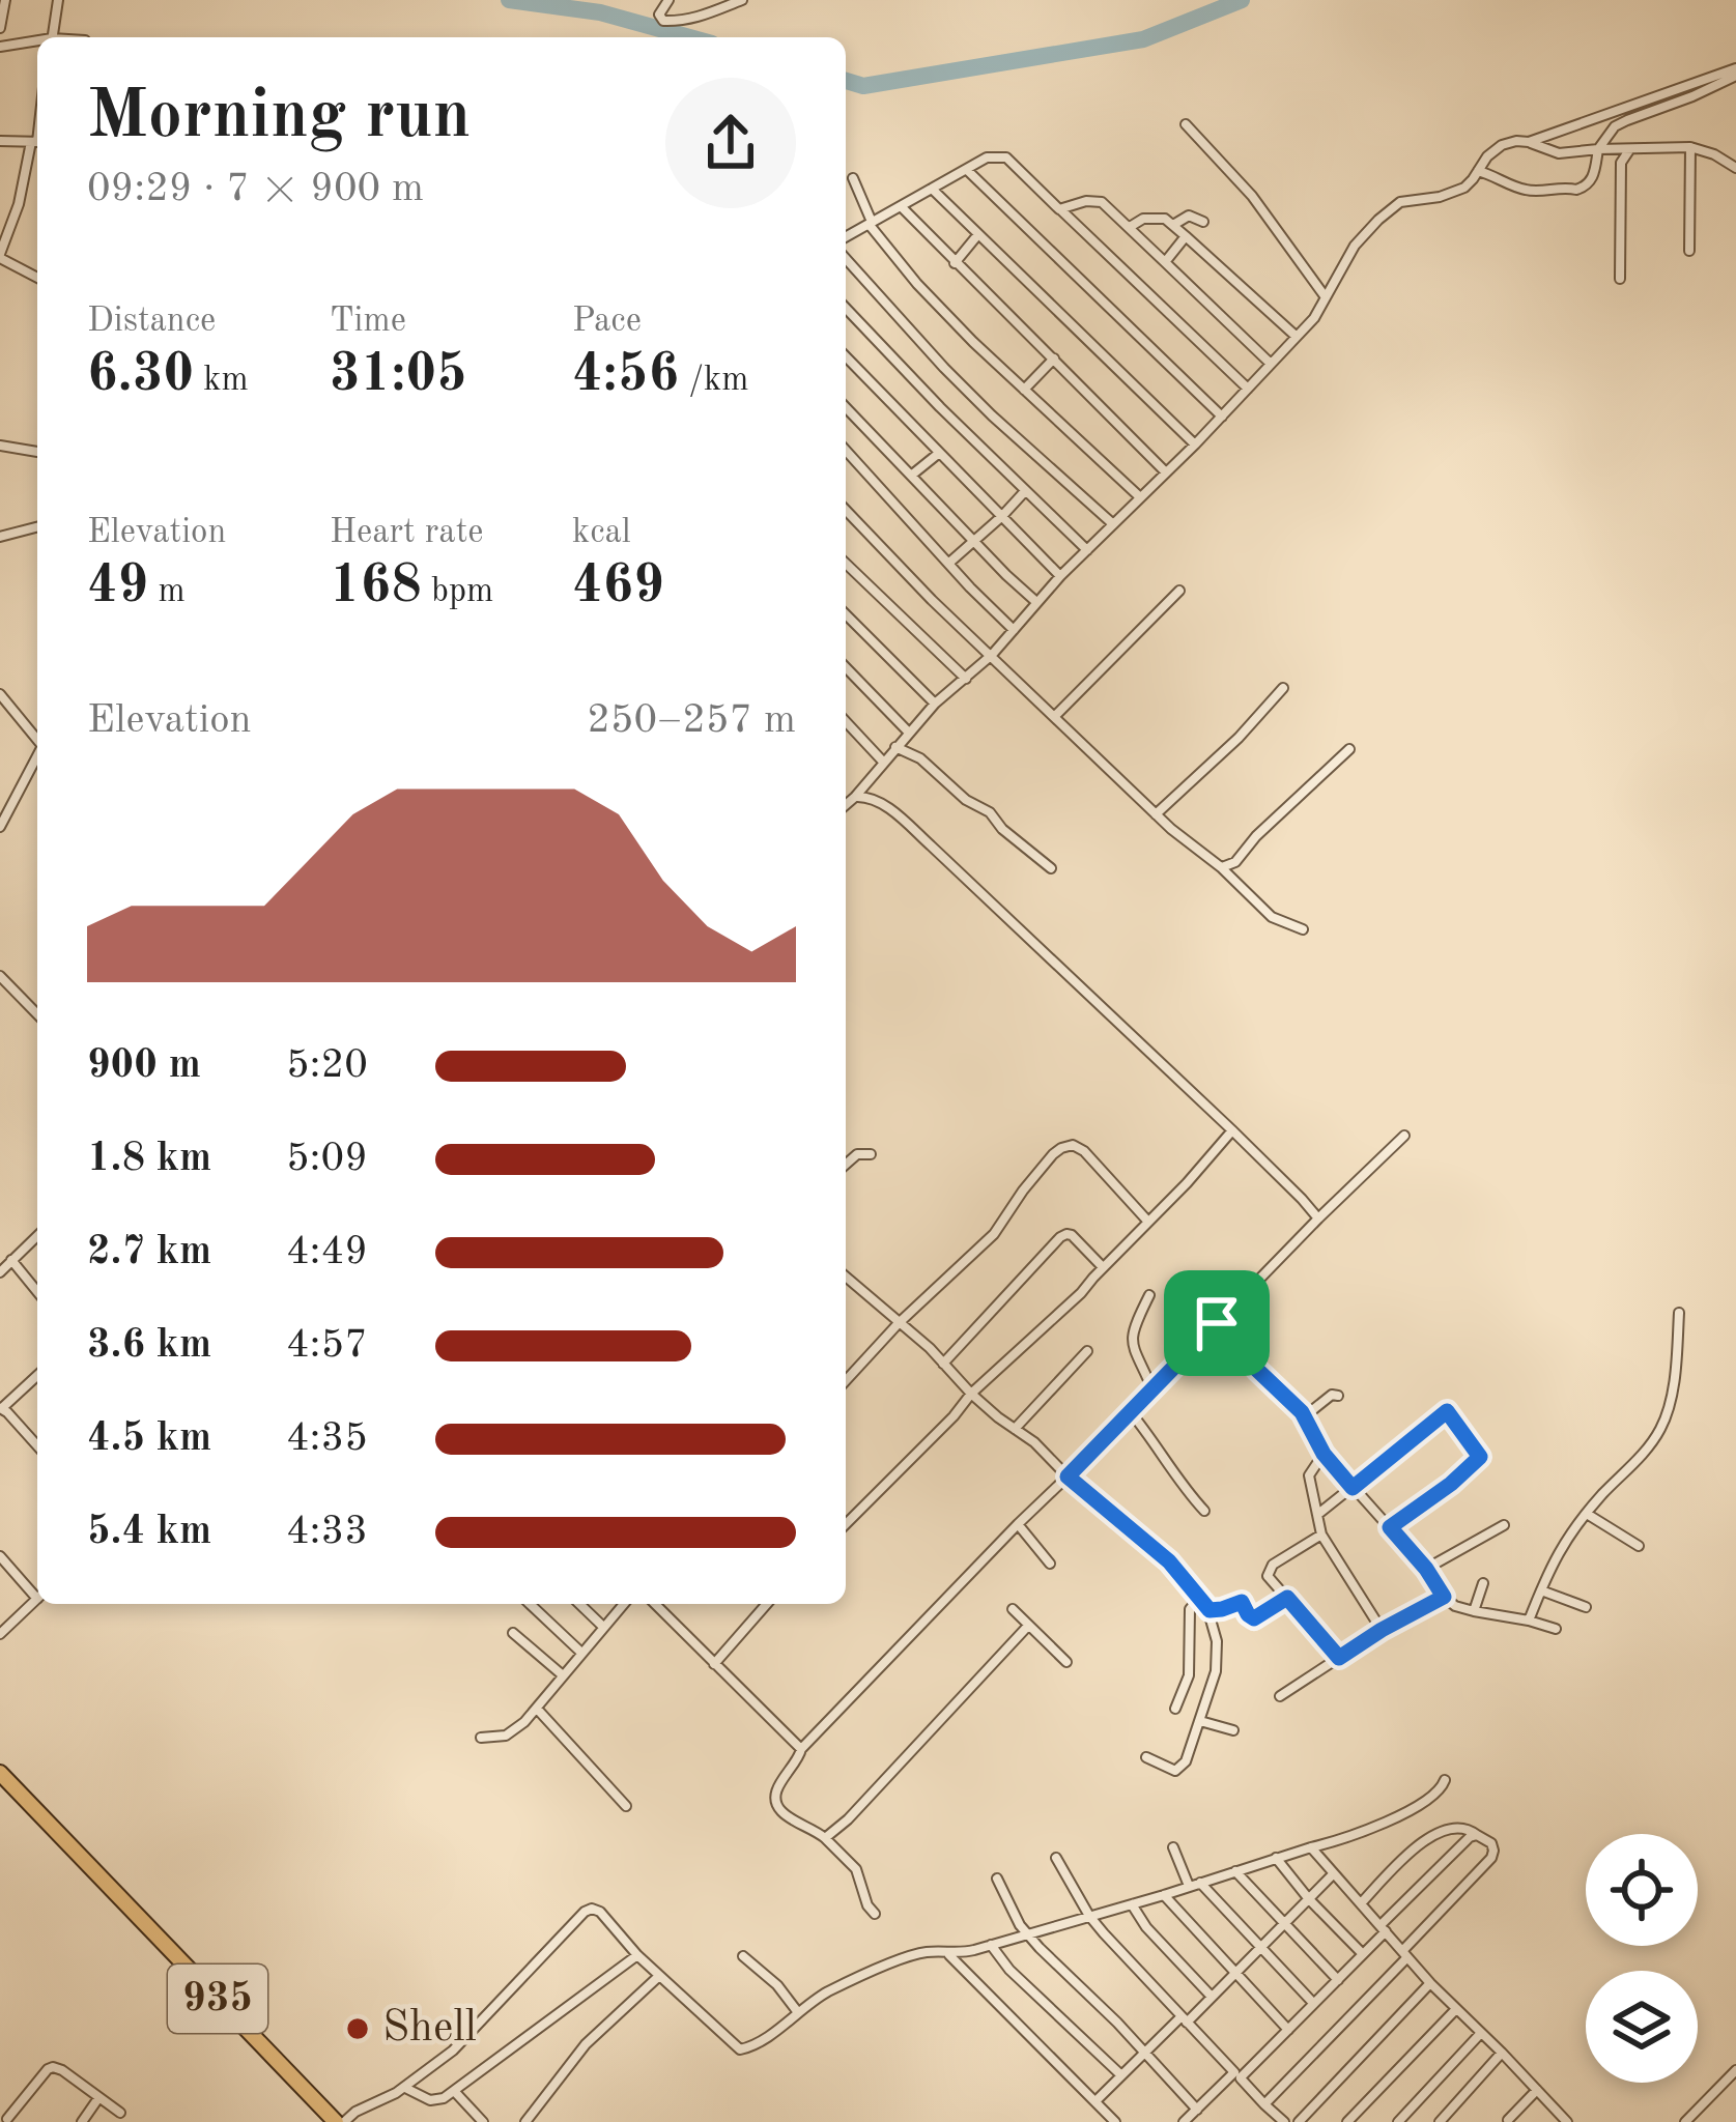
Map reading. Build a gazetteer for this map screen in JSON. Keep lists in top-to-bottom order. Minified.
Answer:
{"streets":{"main road":["935"]},"places":["Shell"],"page":{"heading":["Morning run","09:29 · 7 × 900 m"],"stats":[["Distance","6.30 km"],["Time","31:05"],["Pace","4:56 /km"],["Elevation","49 m"],["Heart rate","168 bpm"],["kcal","469"]],"chart":["Elevation","250–257 m"],"list":[{"name":"900 m","note":"5:20"},{"name":"1.8 km","note":"5:09"},{"name":"2.7 km","note":"4:49"},{"name":"3.6 km","note":"4:57"},{"name":"4.5 km","note":"4:35"},{"name":"5.4 km","note":"4:33"}]}}
